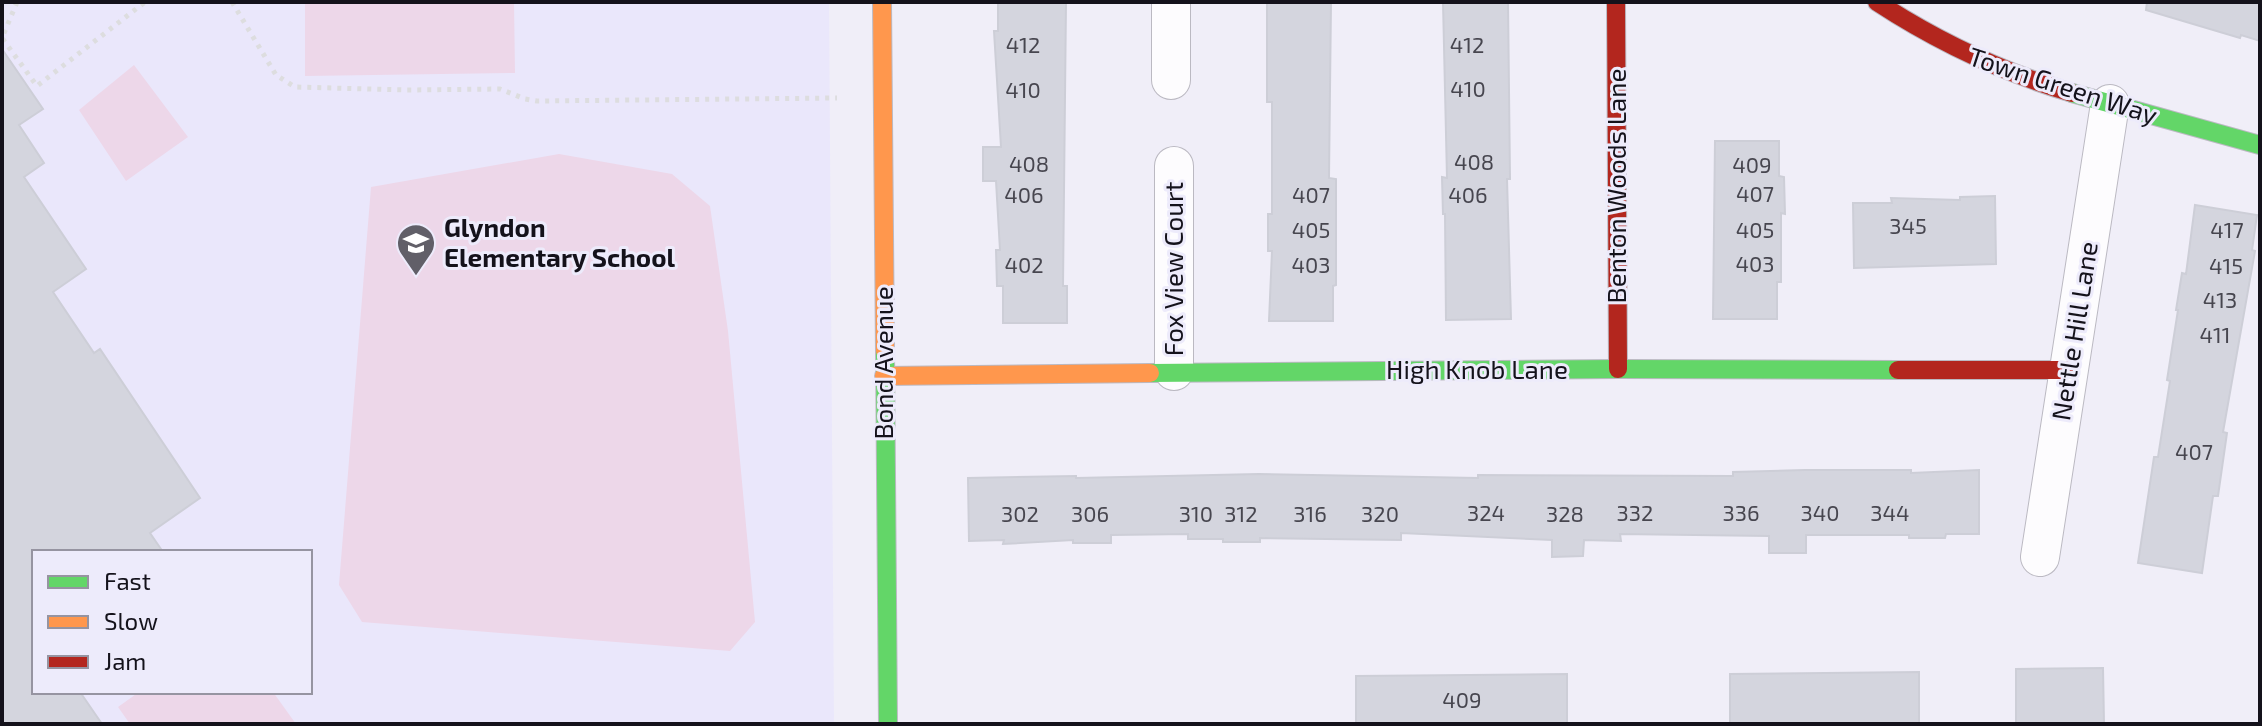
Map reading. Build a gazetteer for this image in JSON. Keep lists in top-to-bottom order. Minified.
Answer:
{"streets":{"street":["Town Green Way","Benton Woods Lane","Fox View Court","Nettle Hill Lane","Bond Avenue","High Knob Lane"]},"crossings":[["Town Green Way","Nettle Hill Lane"],["Benton Woods Lane","High Knob Lane"],["Fox View Court","High Knob Lane"],["Nettle Hill Lane","High Knob Lane"],["Bond Avenue","High Knob Lane"]],"places":{"school or university":["Glyndon Elementary School"]},"house_numbers":["412","412","410","410","408","408","409","407","406","407","406","345","405","405","417","403","402","403","415","413","411","407","324","332","336","340","344","302","306","310","312","316","320","328","409"],"legend":["Fast","Slow","Jam"]}
